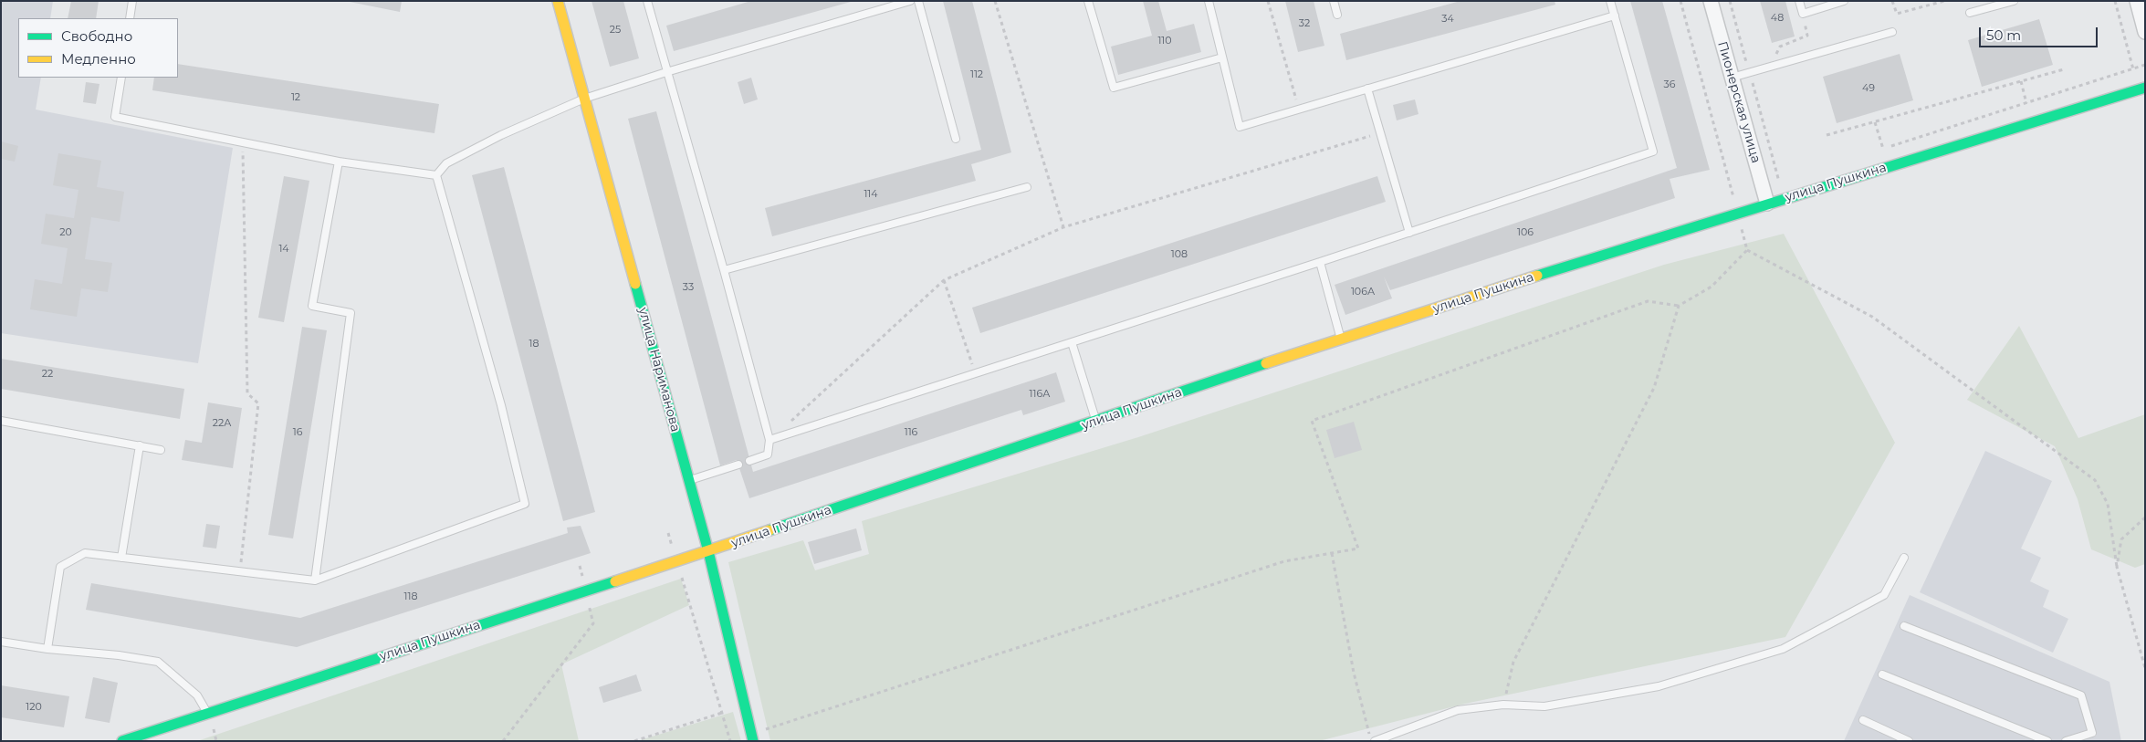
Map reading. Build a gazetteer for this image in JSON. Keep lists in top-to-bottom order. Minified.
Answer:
{"streets":{"street":["Пионерская улица","улица Пушкина","улица Нариманова"]},"crossings":[["Пионерская улица","улица Пушкина"],["улица Пушкина","улица Нариманова"]],"house_numbers":["48","34","32","25","110","112","36","49","12","114","20","106","14","108","33","106А","18","22","116А","22А","16","116","118","120"],"legend":["Свободно","Медленно"],"scale_bar":"50 m"}
